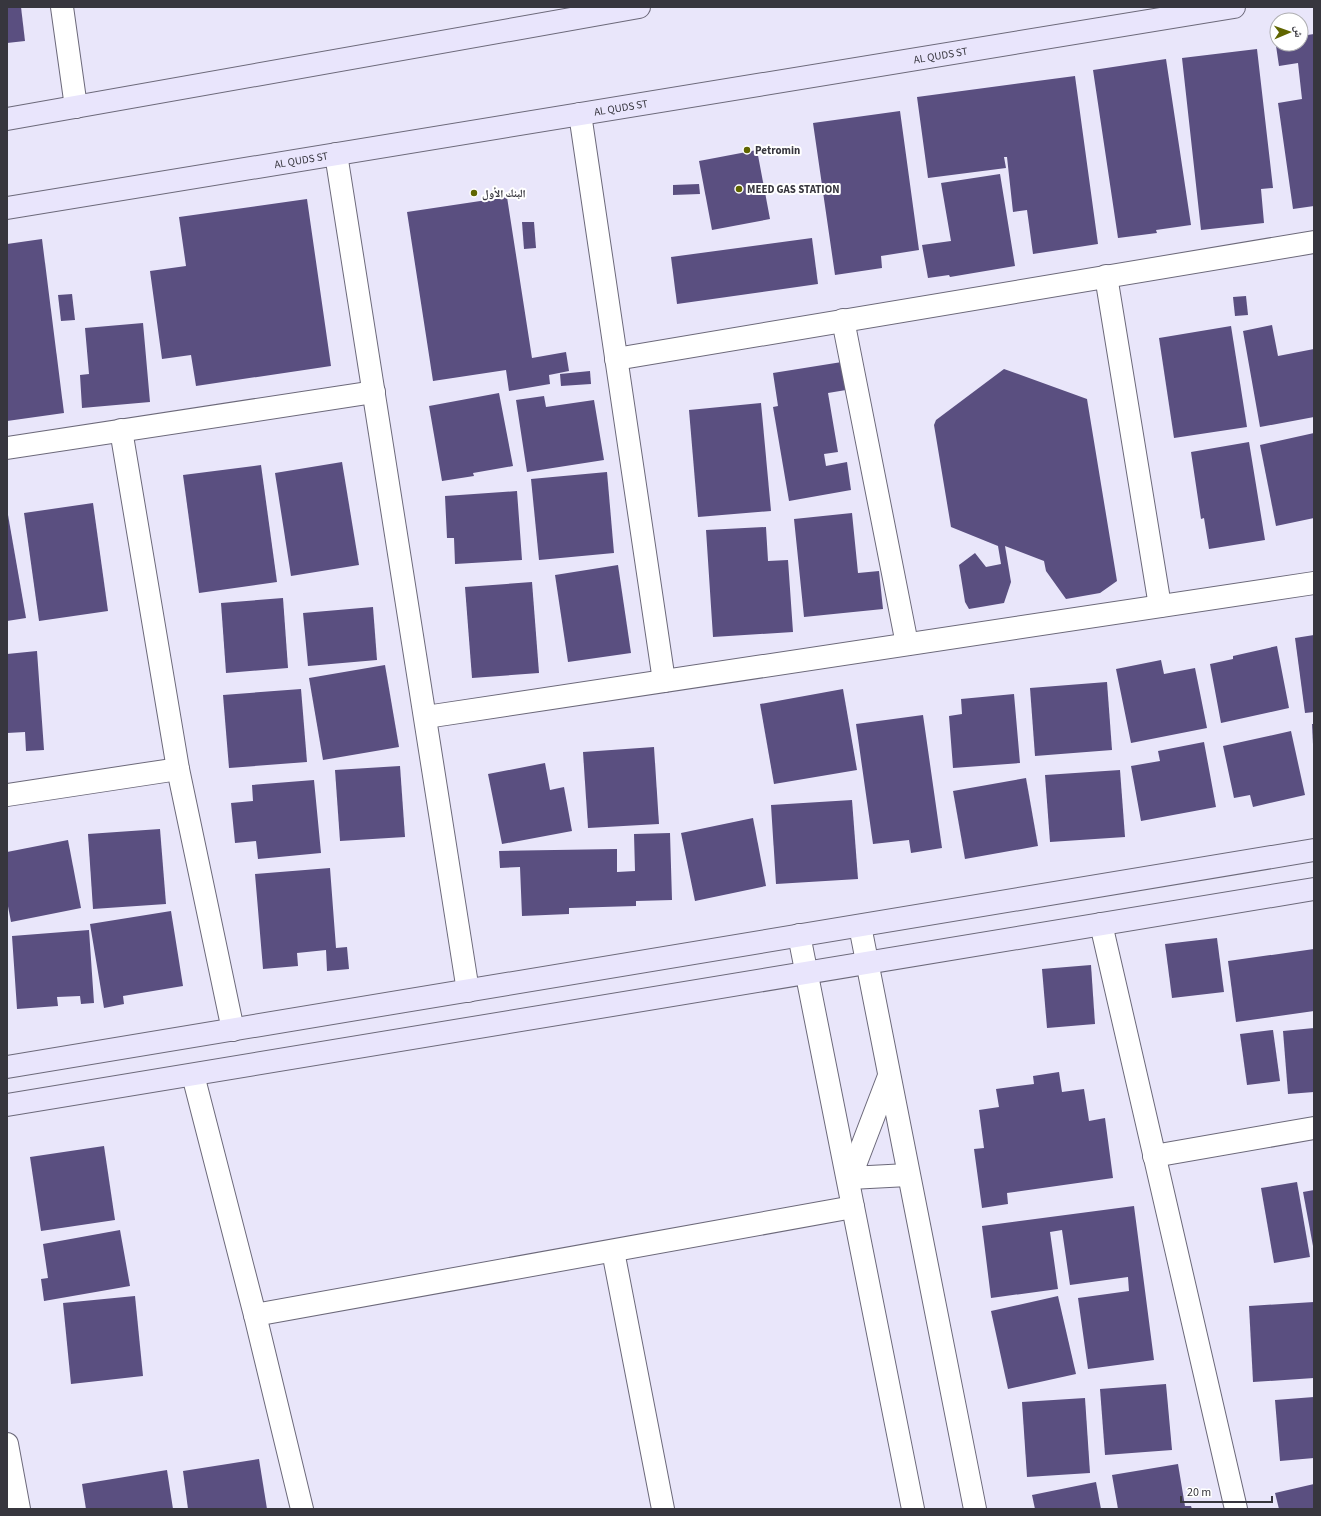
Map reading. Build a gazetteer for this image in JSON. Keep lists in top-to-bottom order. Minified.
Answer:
{"streets":{"street":["AL QUDS ST"]},"places":["Petromin","MEED GAS STATION","البنك الأول"],"scale_bar":"20 m","north":"right"}
